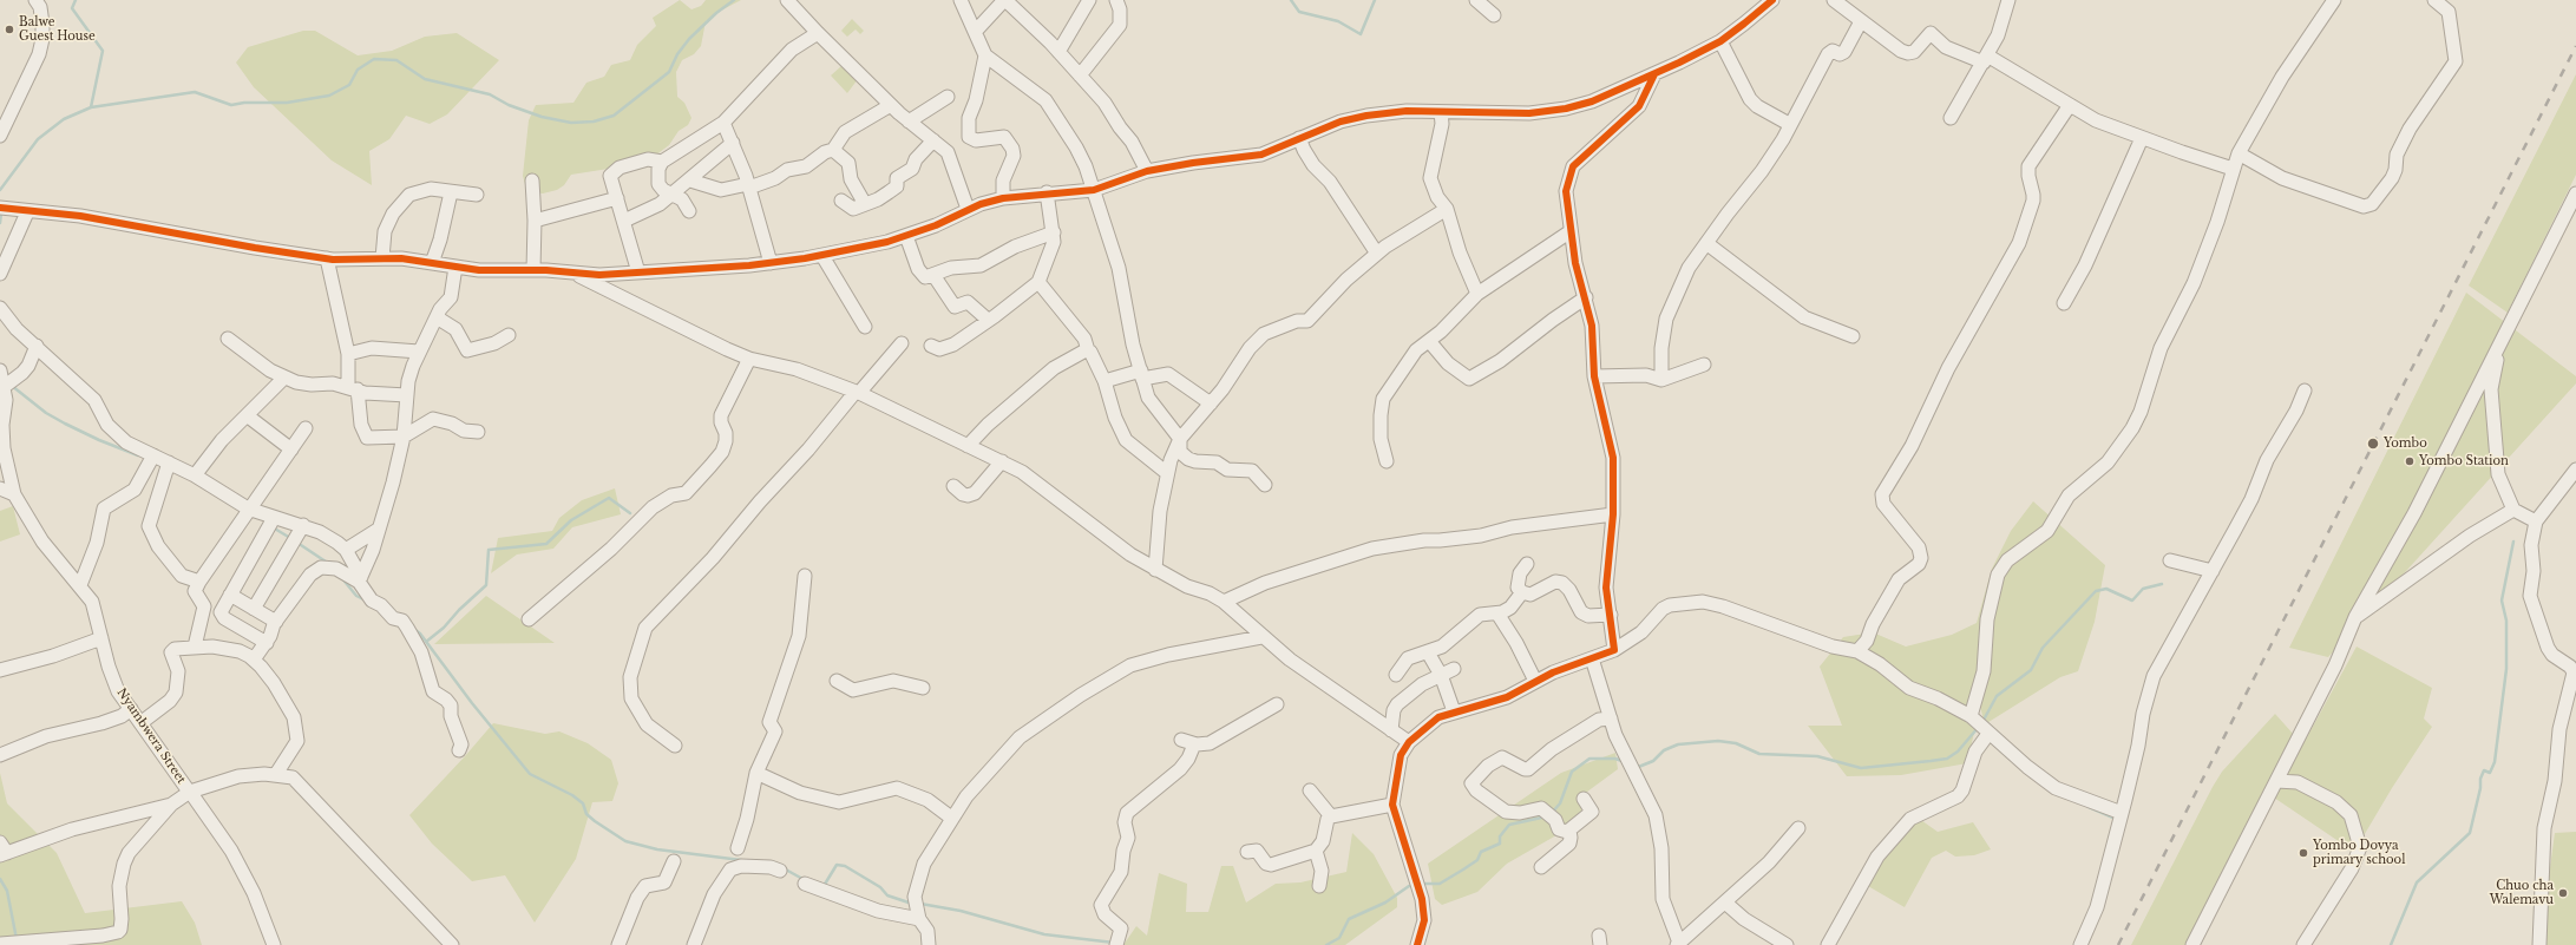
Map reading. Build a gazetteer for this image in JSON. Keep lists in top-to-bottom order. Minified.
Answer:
{"streets":{"street":["Nyambwera Street"]},"places":["Balwe Guest House","Yombo","Yombo Station","Yombo Dovya primary school","Chuo cha Walemavu"]}
